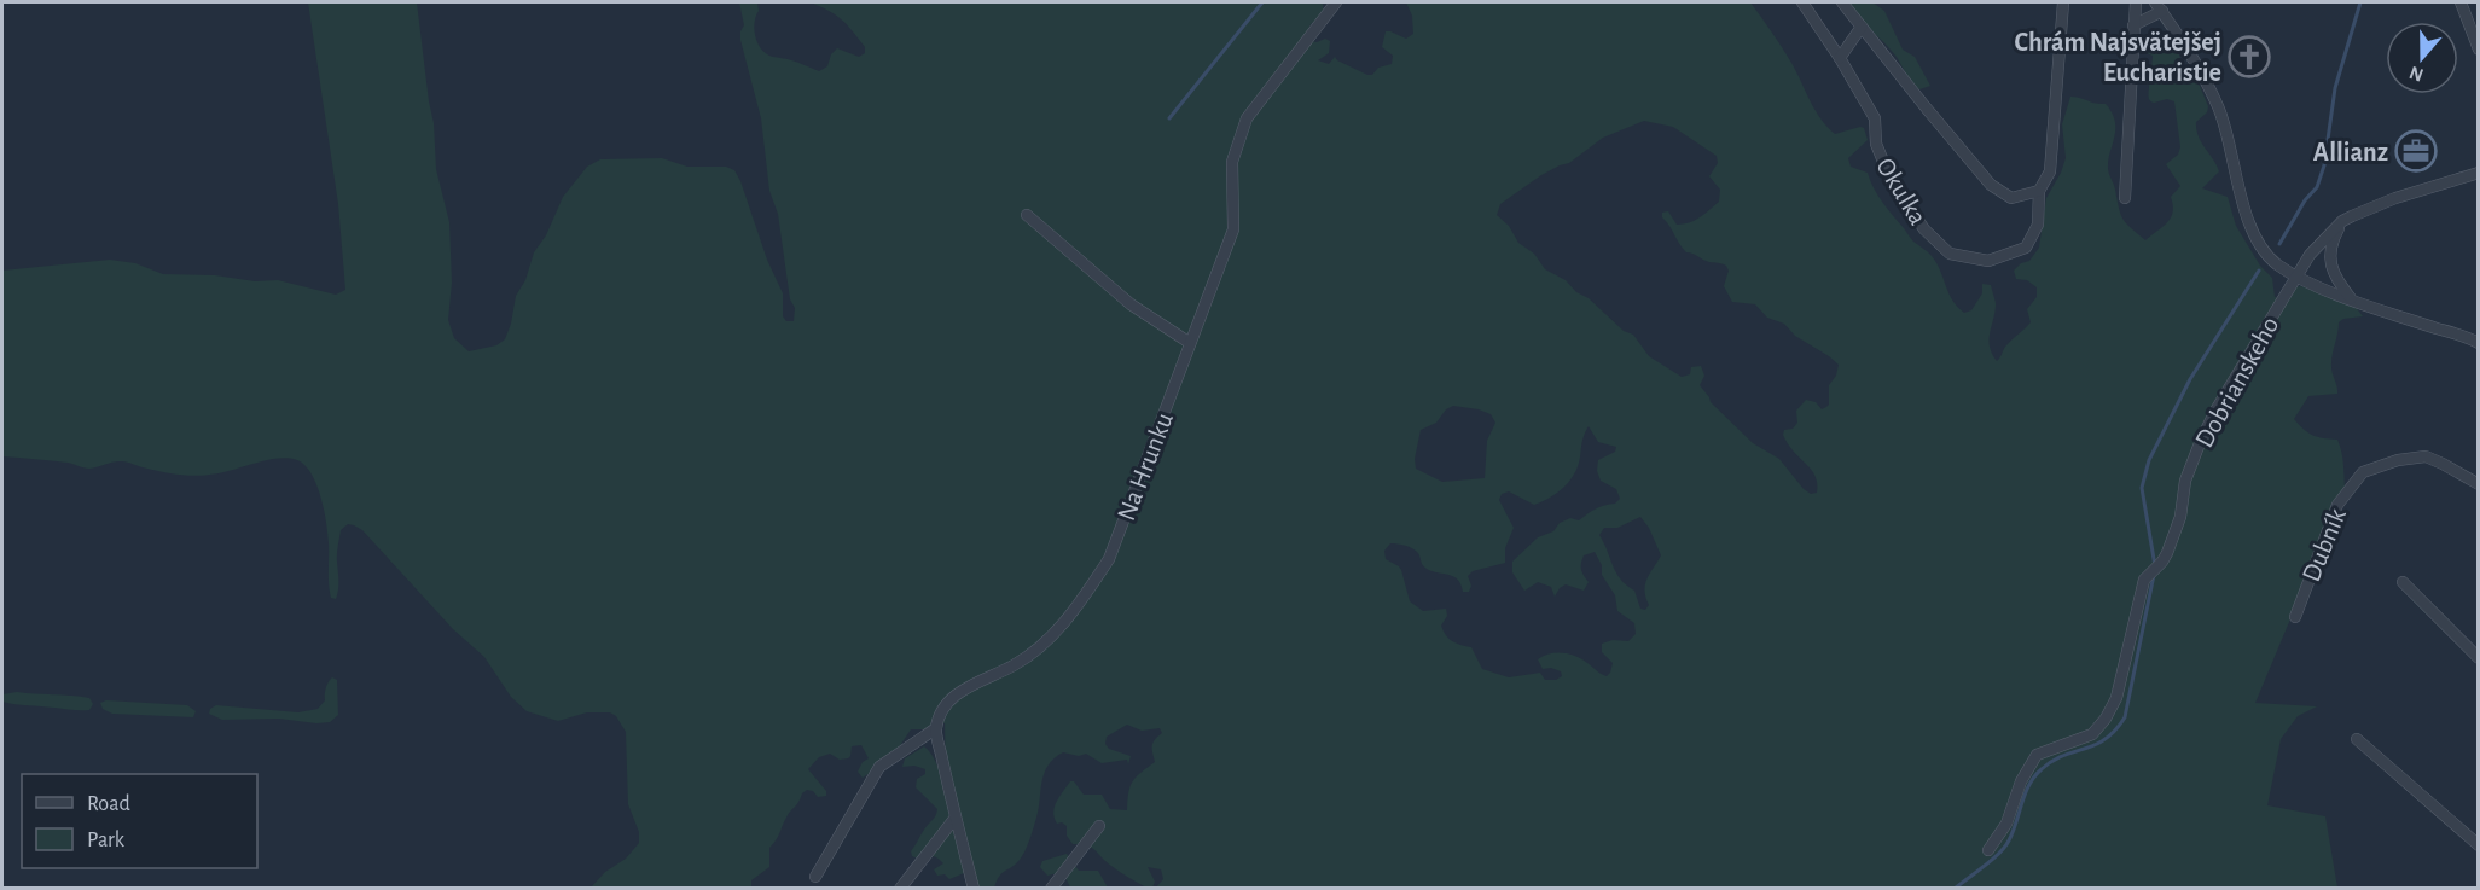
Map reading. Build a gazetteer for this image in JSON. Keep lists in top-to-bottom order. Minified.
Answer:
{"streets":{"street":["Okulka","Dobrianskeho","Na Hrunku","Dubník"]},"places":{"church":["Chrám Najsvätejšej Eucharistie"],"office":["Allianz"]},"legend":["Road","Park"],"north":"bottom"}
